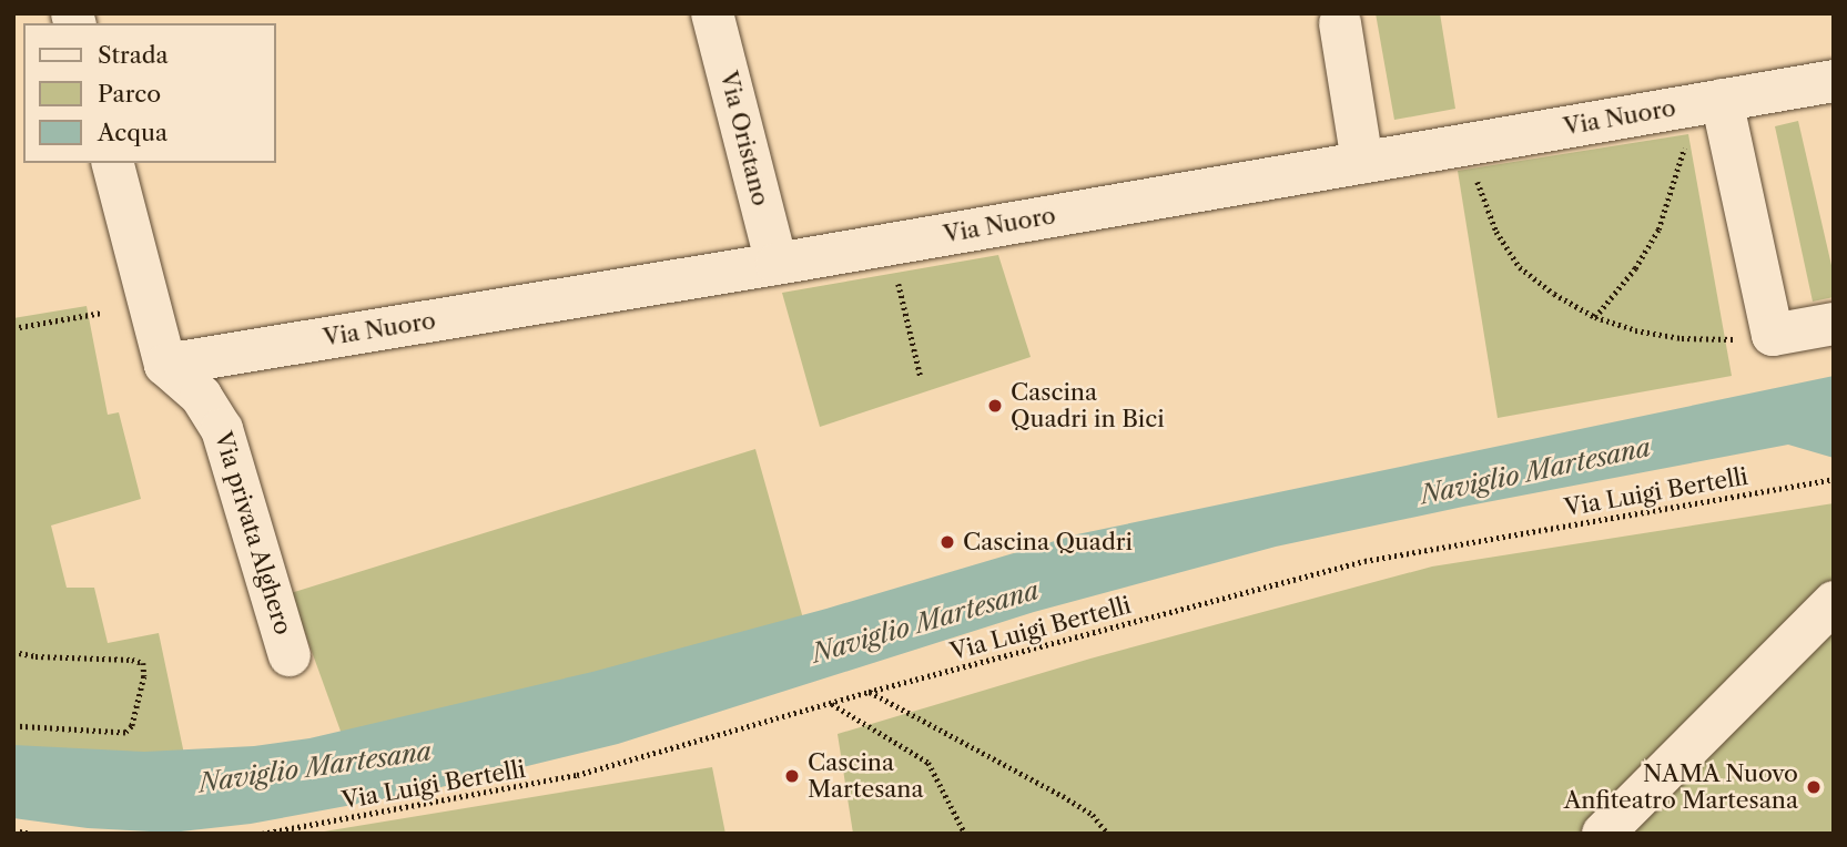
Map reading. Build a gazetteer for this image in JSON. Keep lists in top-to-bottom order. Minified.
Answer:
{"streets":{"street":["Via Nuoro","Via Oristano","Via privata Alghero"],"path":["Via Luigi Bertelli"]},"crossings":[["Via Nuoro","Via Oristano"],["Via Nuoro","Via privata Alghero"]],"water":["Naviglio Martesana"],"places":["Cascina Quadri in Bici","Cascina Quadri","Cascina Martesana","NAMA Nuovo Anfiteatro Martesana"],"legend":["Strada","Parco","Acqua"]}
